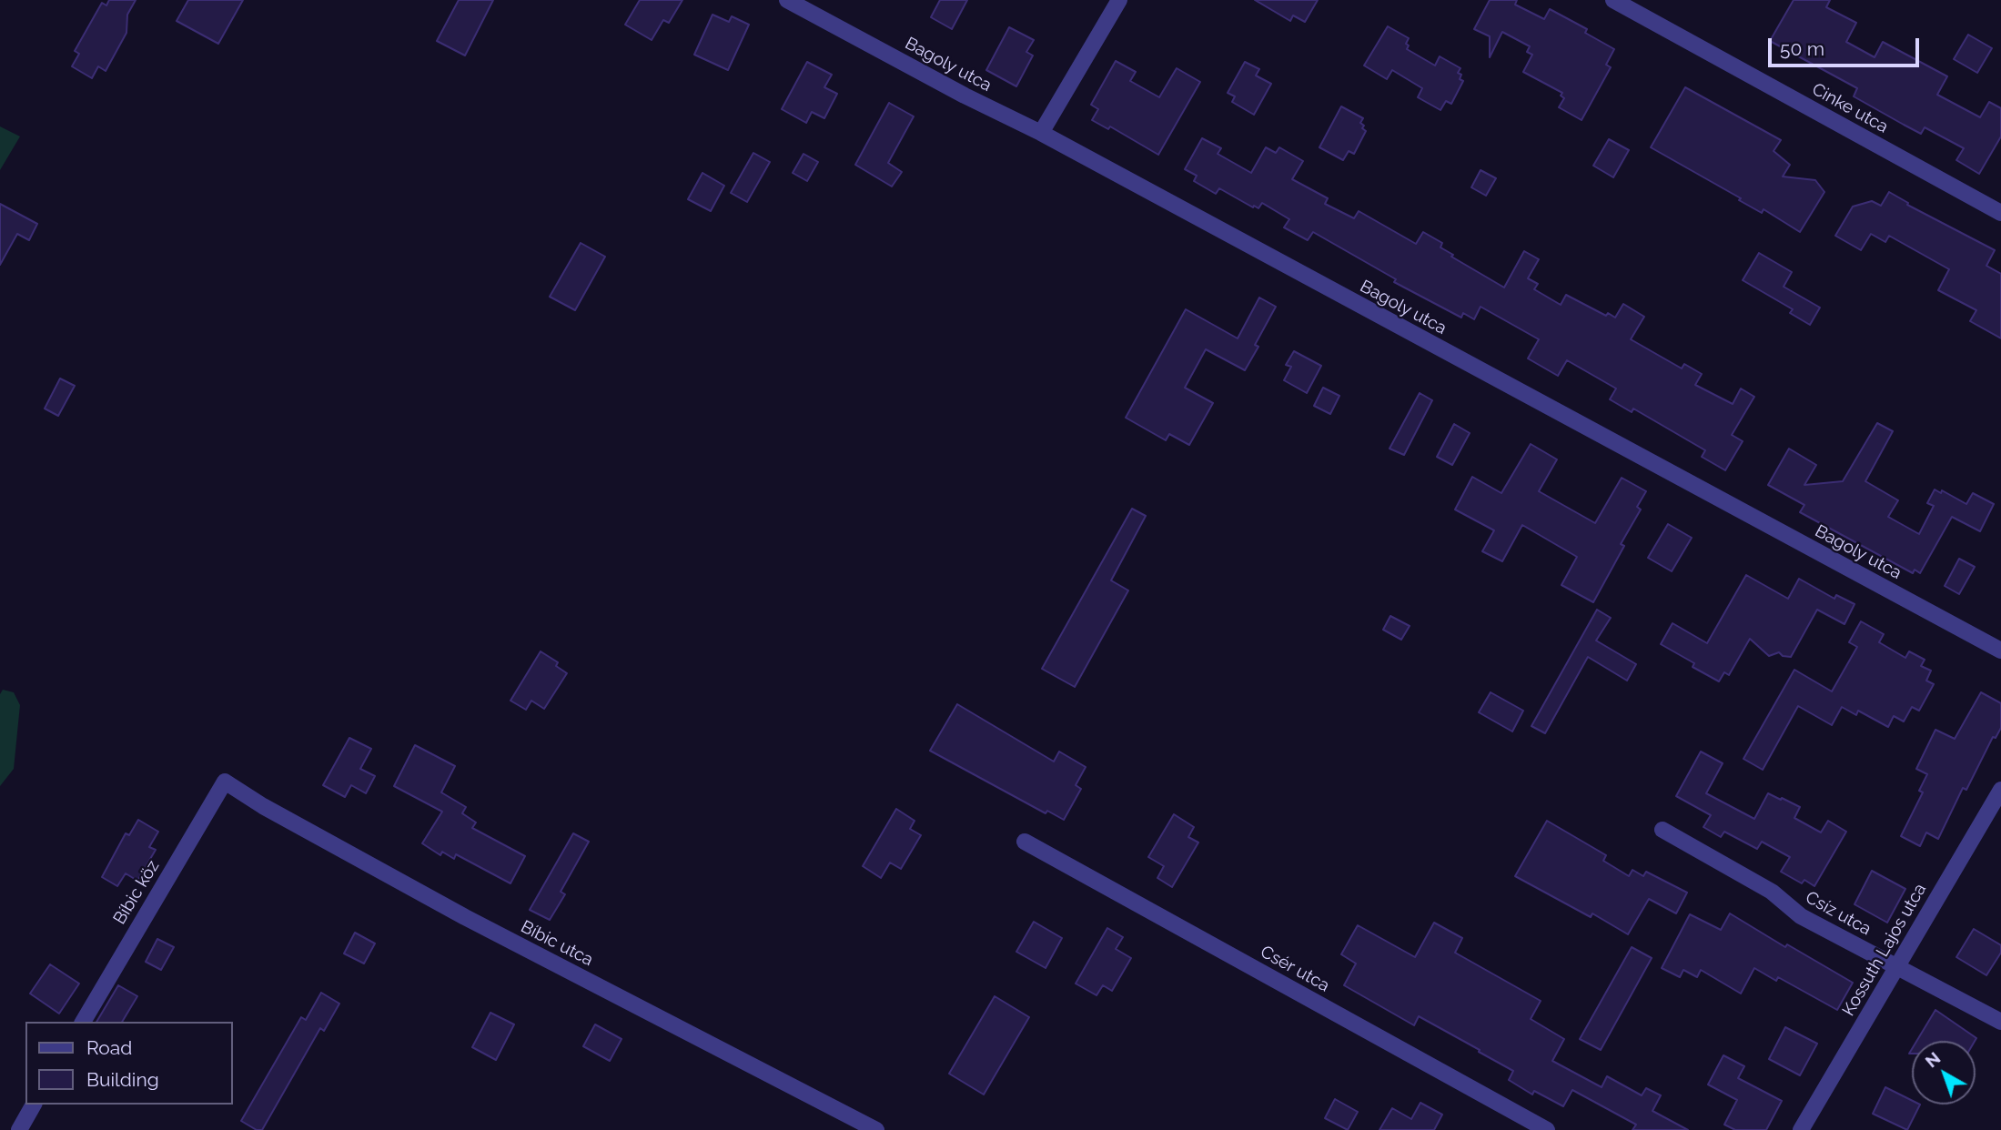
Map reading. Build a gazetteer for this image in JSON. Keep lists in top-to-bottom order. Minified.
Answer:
{"streets":{"street":["Bagoly utca","Cinke utca","Bíbic köz","Csíz utca","Bíbic utca","Kossuth Lajos utca","Csér utca"]},"crossings":[["Bíbic köz","Bíbic utca"],["Csíz utca","Kossuth Lajos utca"]],"legend":["Road","Building"],"scale_bar":"50 m","north":"top left"}
